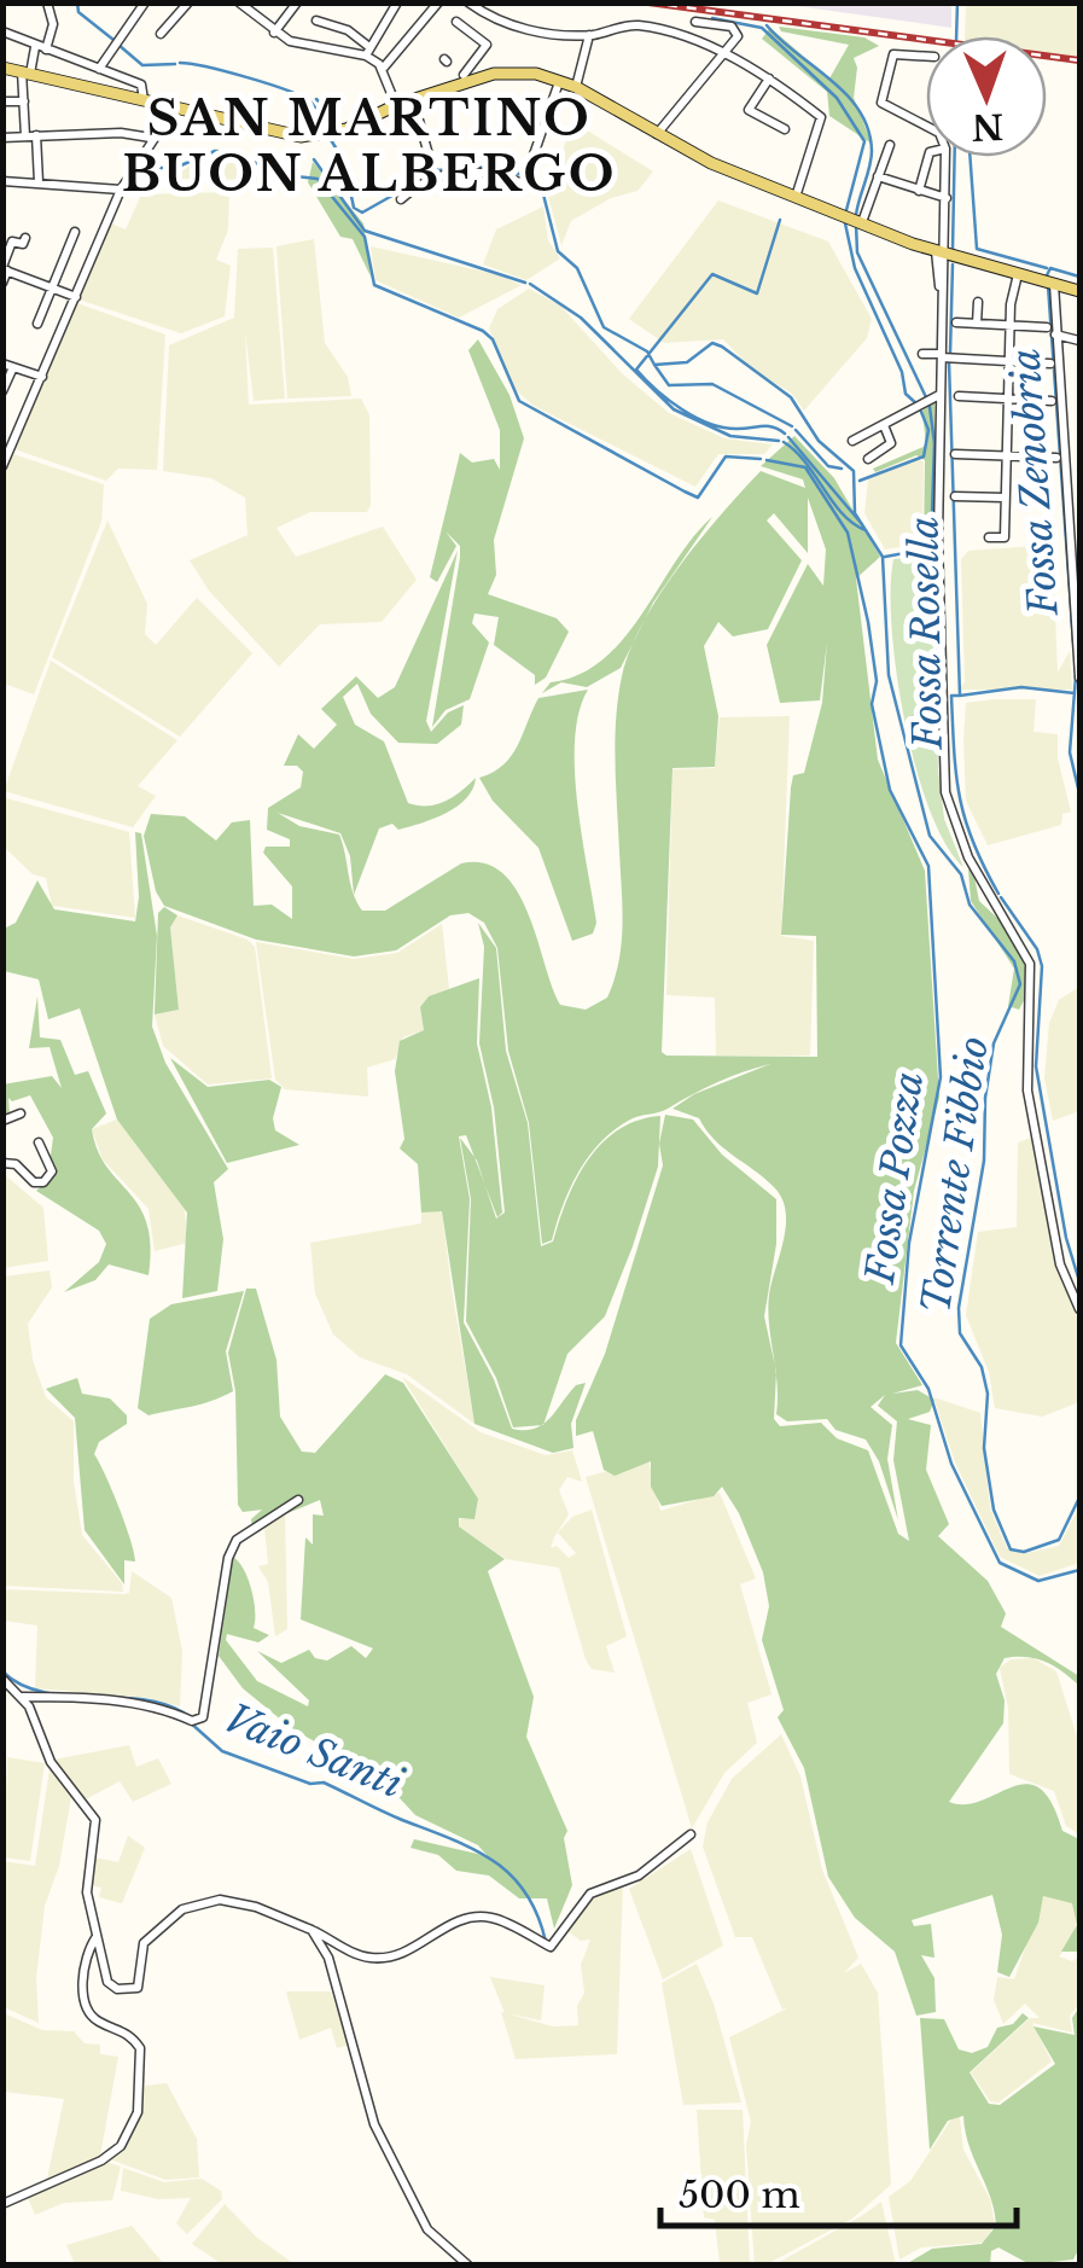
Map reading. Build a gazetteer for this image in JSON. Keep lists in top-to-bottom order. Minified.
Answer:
{"districts":["SAN MARTINO BUON ALBERGO"],"water":["Fossa Zenobria","Fossa Rosella","Torrente Fibbio","Fossa Pozza","Vaio Santi"],"scale_bar":"500 m","north":"bottom"}
